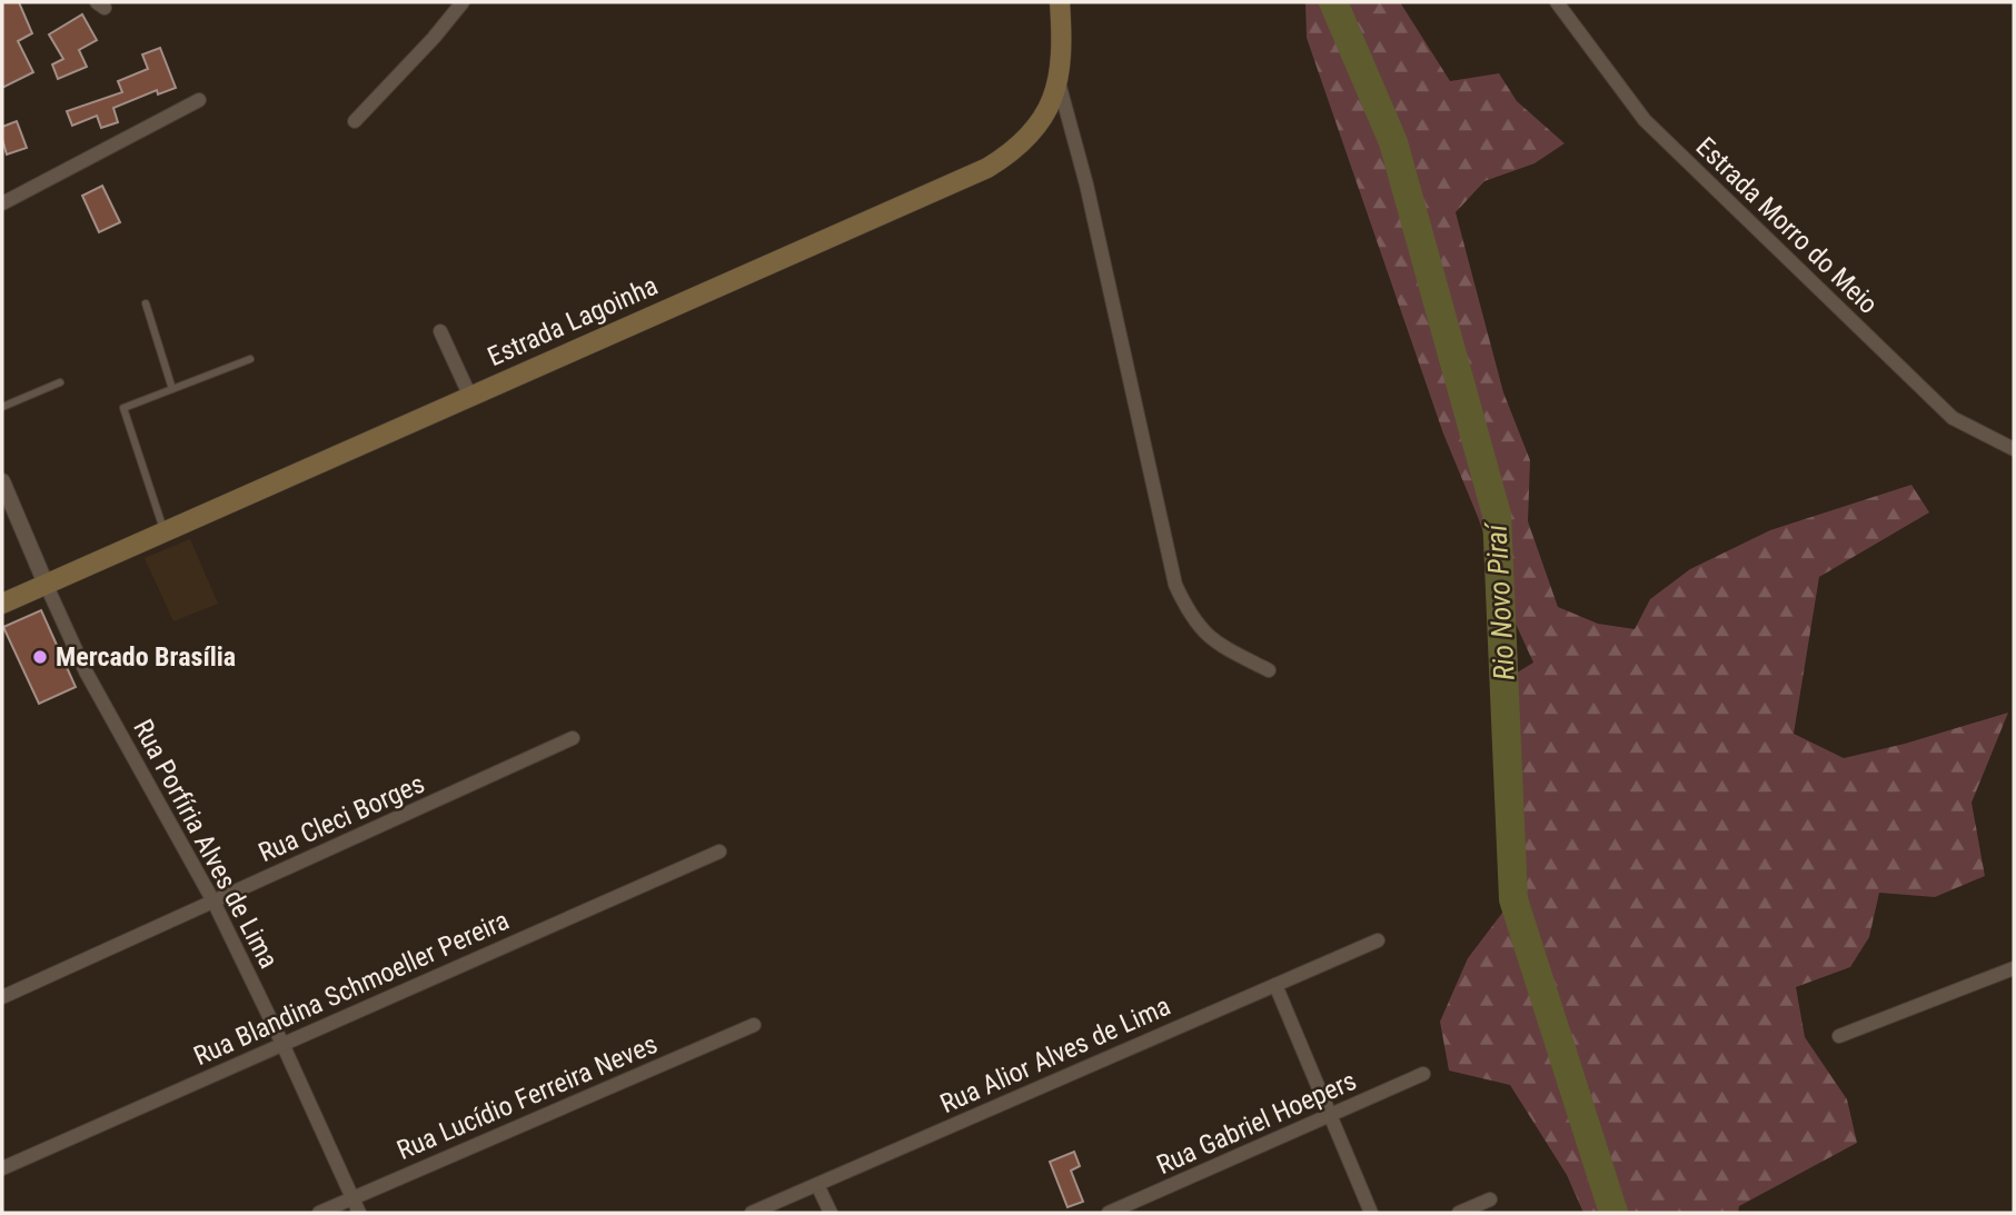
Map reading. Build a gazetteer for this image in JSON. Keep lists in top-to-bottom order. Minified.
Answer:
{"streets":{"main road":["Estrada Lagoinha"],"street":["Estrada Morro do Meio","Rua Cleci Borges","Rua Porfíria Alves de Lima","Rua Blandina Schmoeller Pereira","Rua Alior Alves de Lima","Rua Lucídio Ferreira Neves","Rua Gabriel Hoepers"]},"crossings":[["Estrada Lagoinha","Rua Porfíria Alves de Lima"],["Rua Cleci Borges","Rua Porfíria Alves de Lima"],["Rua Porfíria Alves de Lima","Rua Blandina Schmoeller Pereira"],["Rua Porfíria Alves de Lima","Rua Lucídio Ferreira Neves"]],"water":["Rio Novo Piraí"],"places":["Mercado Brasília"]}
